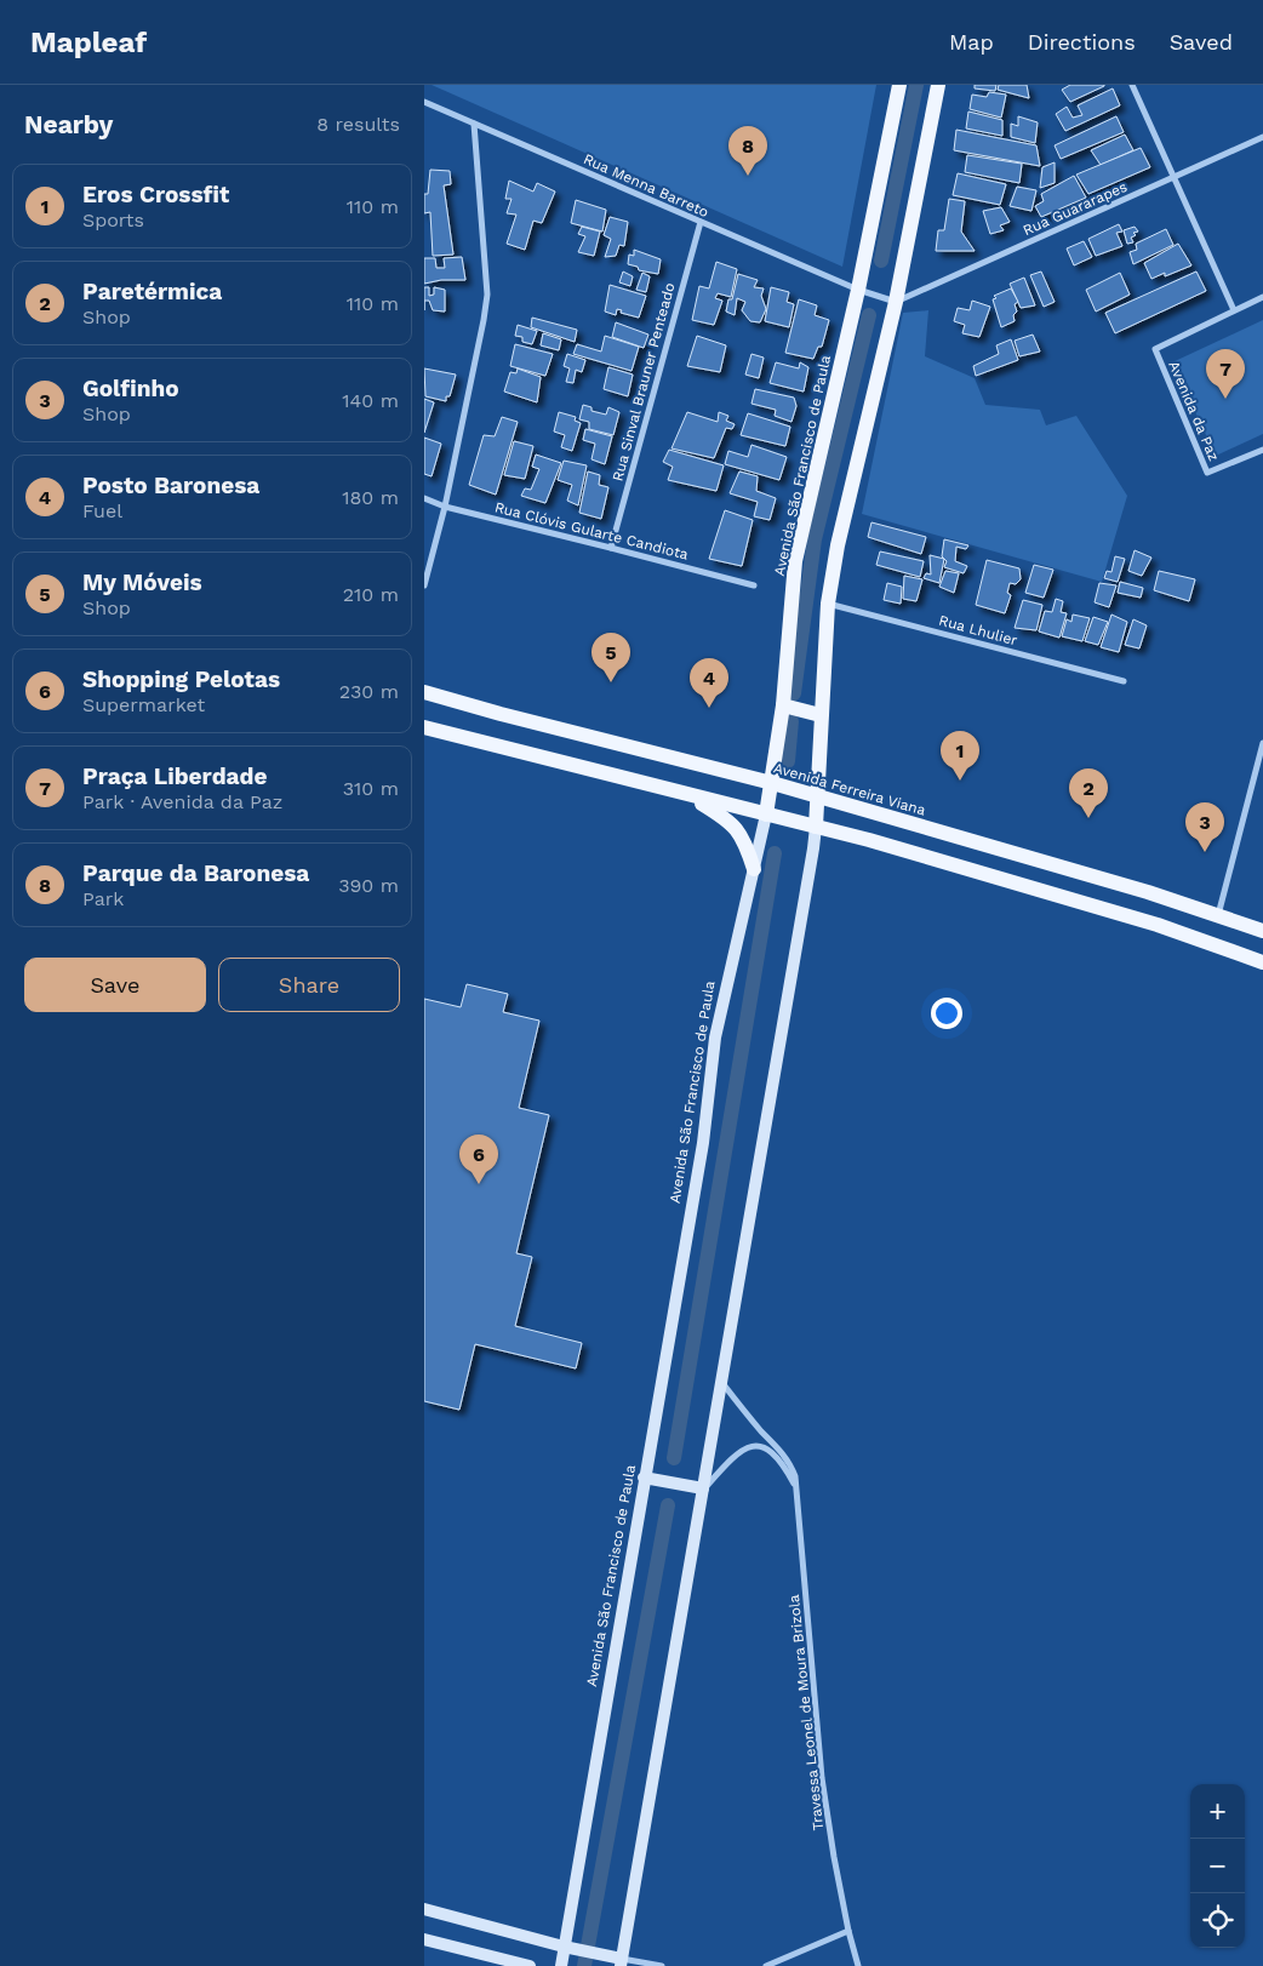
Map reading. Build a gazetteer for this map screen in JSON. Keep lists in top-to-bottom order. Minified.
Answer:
{"streets":{"main road":["Avenida São Francisco de Paula","Avenida Ferreira Viana"],"street":["Rua Menna Barreto","Rua Guararapes","Rua Sinval Brauner Penteado","Avenida da Paz","Rua Clóvis Gularte Candiota","Rua Lhulier","Travessa Leonel de Moura Brizola"]},"crossings":[["Rua Menna Barreto","Rua Guararapes"],["Rua Menna Barreto","Rua Sinval Brauner Penteado"],["Rua Menna Barreto","Avenida São Francisco de Paula"],["Rua Sinval Brauner Penteado","Rua Clóvis Gularte Candiota"],["Avenida São Francisco de Paula","Avenida Ferreira Viana"]],"page":{"header":"Mapleaf","nav":["Map","Directions","Saved"],"heading":["Nearby","8 results"],"pins":["8","7","5","4","1","2","3","6"],"list":[{"mark":"1","name":"Eros Crossfit","note":"Sports","value":"110 m"},{"mark":"2","name":"Paretérmica","note":"Shop","value":"110 m"},{"mark":"3","name":"Golfinho","note":"Shop","value":"140 m"},{"mark":"4","name":"Posto Baronesa","note":"Fuel","value":"180 m"},{"mark":"5","name":"My Móveis","note":"Shop","value":"210 m"},{"mark":"6","name":"Shopping Pelotas","note":"Supermarket","value":"230 m"},{"mark":"7","name":"Praça Liberdade","note":"Park · Avenida da Paz","value":"310 m"},{"mark":"8","name":"Parque da Baronesa","note":"Park","value":"390 m"}],"buttons":["Save","Share"],"map_buttons":["+","−"]}}
